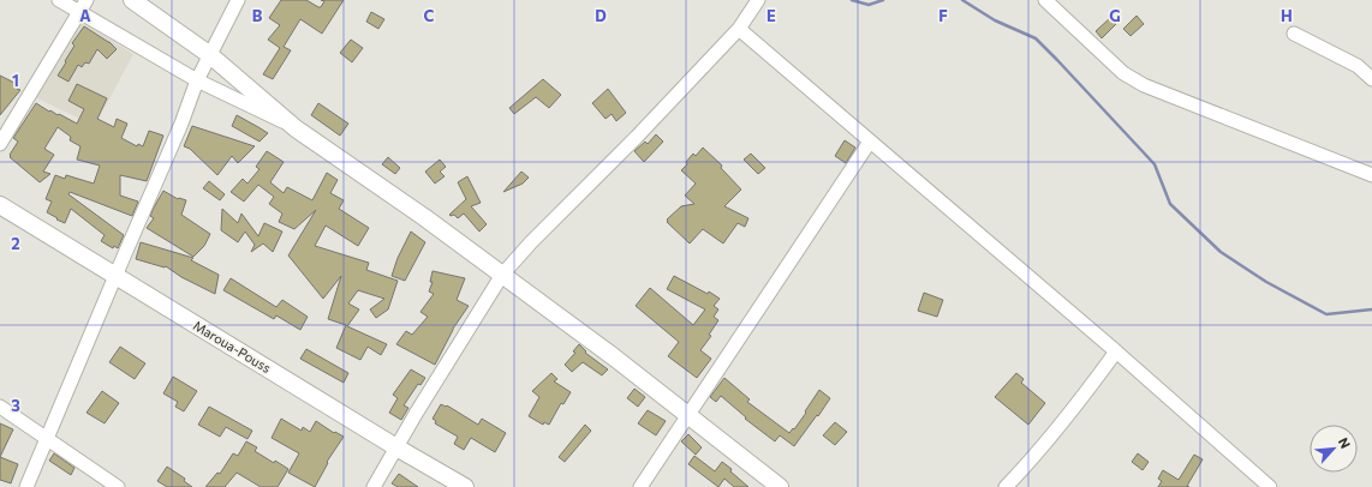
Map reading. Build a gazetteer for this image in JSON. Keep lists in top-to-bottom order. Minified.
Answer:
{"streets":{"main road":["Maroua-Pouss"]},"north":"top right","grid":{"columns":["A","B","C","D","E","F","G","H"],"rows":["1","2","3"]}}
